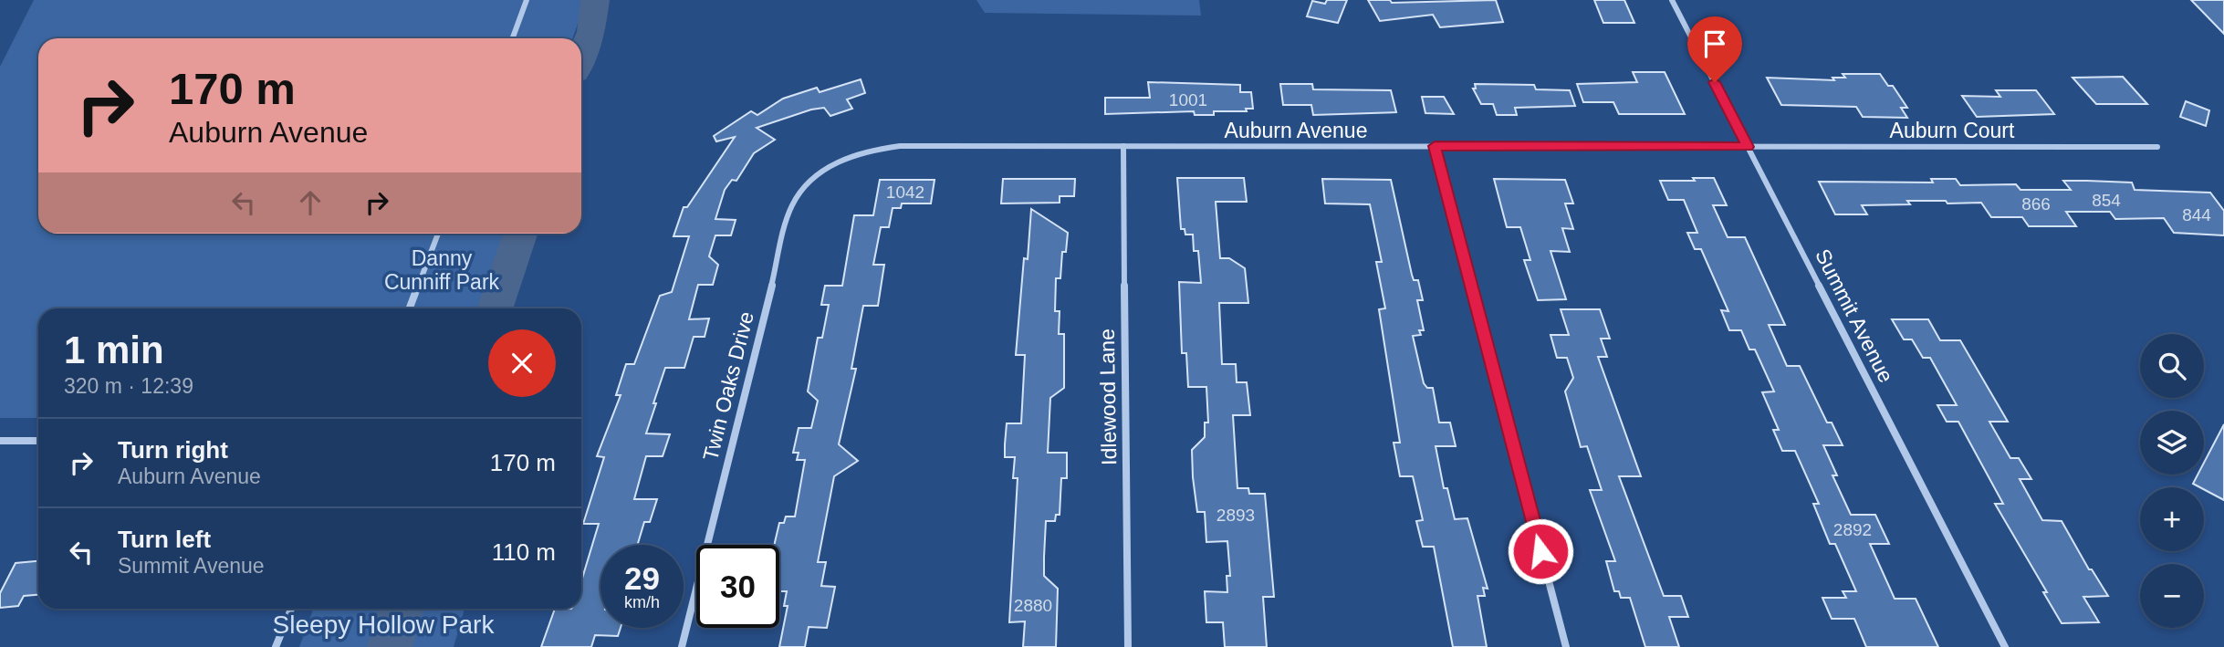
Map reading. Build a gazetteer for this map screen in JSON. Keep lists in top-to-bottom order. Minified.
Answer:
{"streets":{"street":["Auburn Avenue","Auburn Court","Summit Avenue","Twin Oaks Drive","Idlewood Lane"]},"crossings":[["Auburn Avenue","Auburn Court"],["Auburn Avenue","Summit Avenue"],["Auburn Avenue","Twin Oaks Drive"],["Auburn Avenue","Idlewood Lane"],["Auburn Court","Summit Avenue"]],"parks":["Danny Cunniff Park","Sleepy Hollow Park"],"house_numbers":["1001","1042","854","866","844","2893","2892","2880"],"page":{"turn":["170 m","Auburn Avenue"],"heading":["1 min","320 m · 12:39"],"map_buttons":["+","−"],"list":[{"name":"Turn right","note":"Auburn Avenue","value":"170 m"},{"name":"Turn left","note":"Summit Avenue","value":"110 m"}],"speed":"29 km/h","limit":"30"}}
